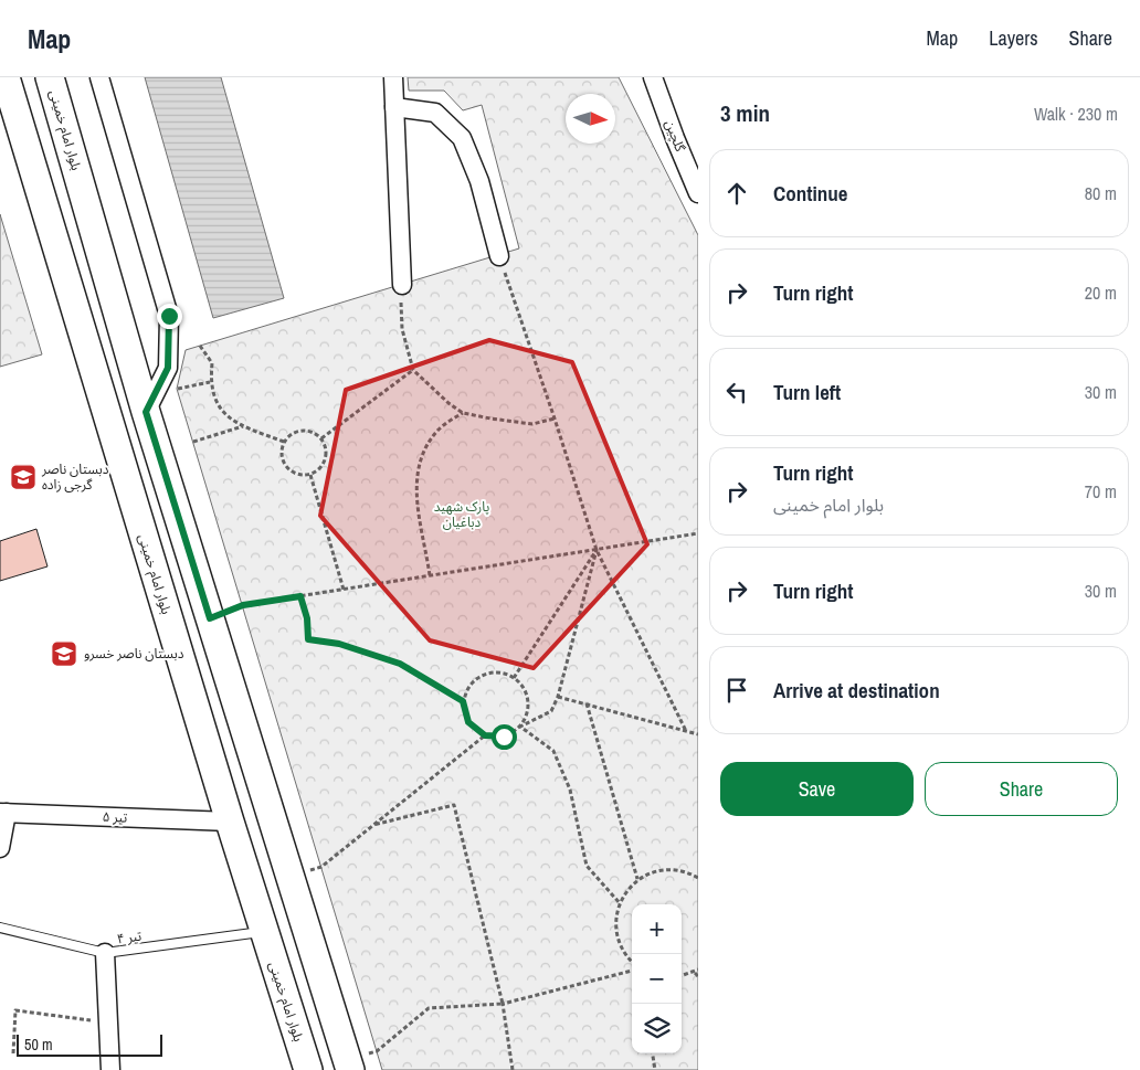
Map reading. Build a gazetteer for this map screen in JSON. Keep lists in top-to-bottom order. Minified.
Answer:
{"streets":{"main road":["بلوار امام خمینی"],"street":["گلچین","تیر ۵"],"lane":["تیر ۴"]},"crossings":[["بلوار امام خمینی","تیر ۵"],["بلوار امام خمینی","تیر ۴"]],"parks":["پارک شهید دباغیان"],"places":{"school or university":["دبستان ناصر گرجی زاده","دبستان ناصر خسرو"]},"scale_bar":"50 m","north":"right","page":{"header":"Map","nav":["Map","Layers","Share"],"heading":["3 min","Walk · 230 m"],"list":[["Continue","80 m"],["Turn right","20 m"],["Turn left","30 m"],["Turn right","بلوار امام خمینی","70 m"],["Turn right","30 m"],"Arrive at destination"],"buttons":["Save","Share"],"map_buttons":["+","−"],"scale":"50 m"}}
